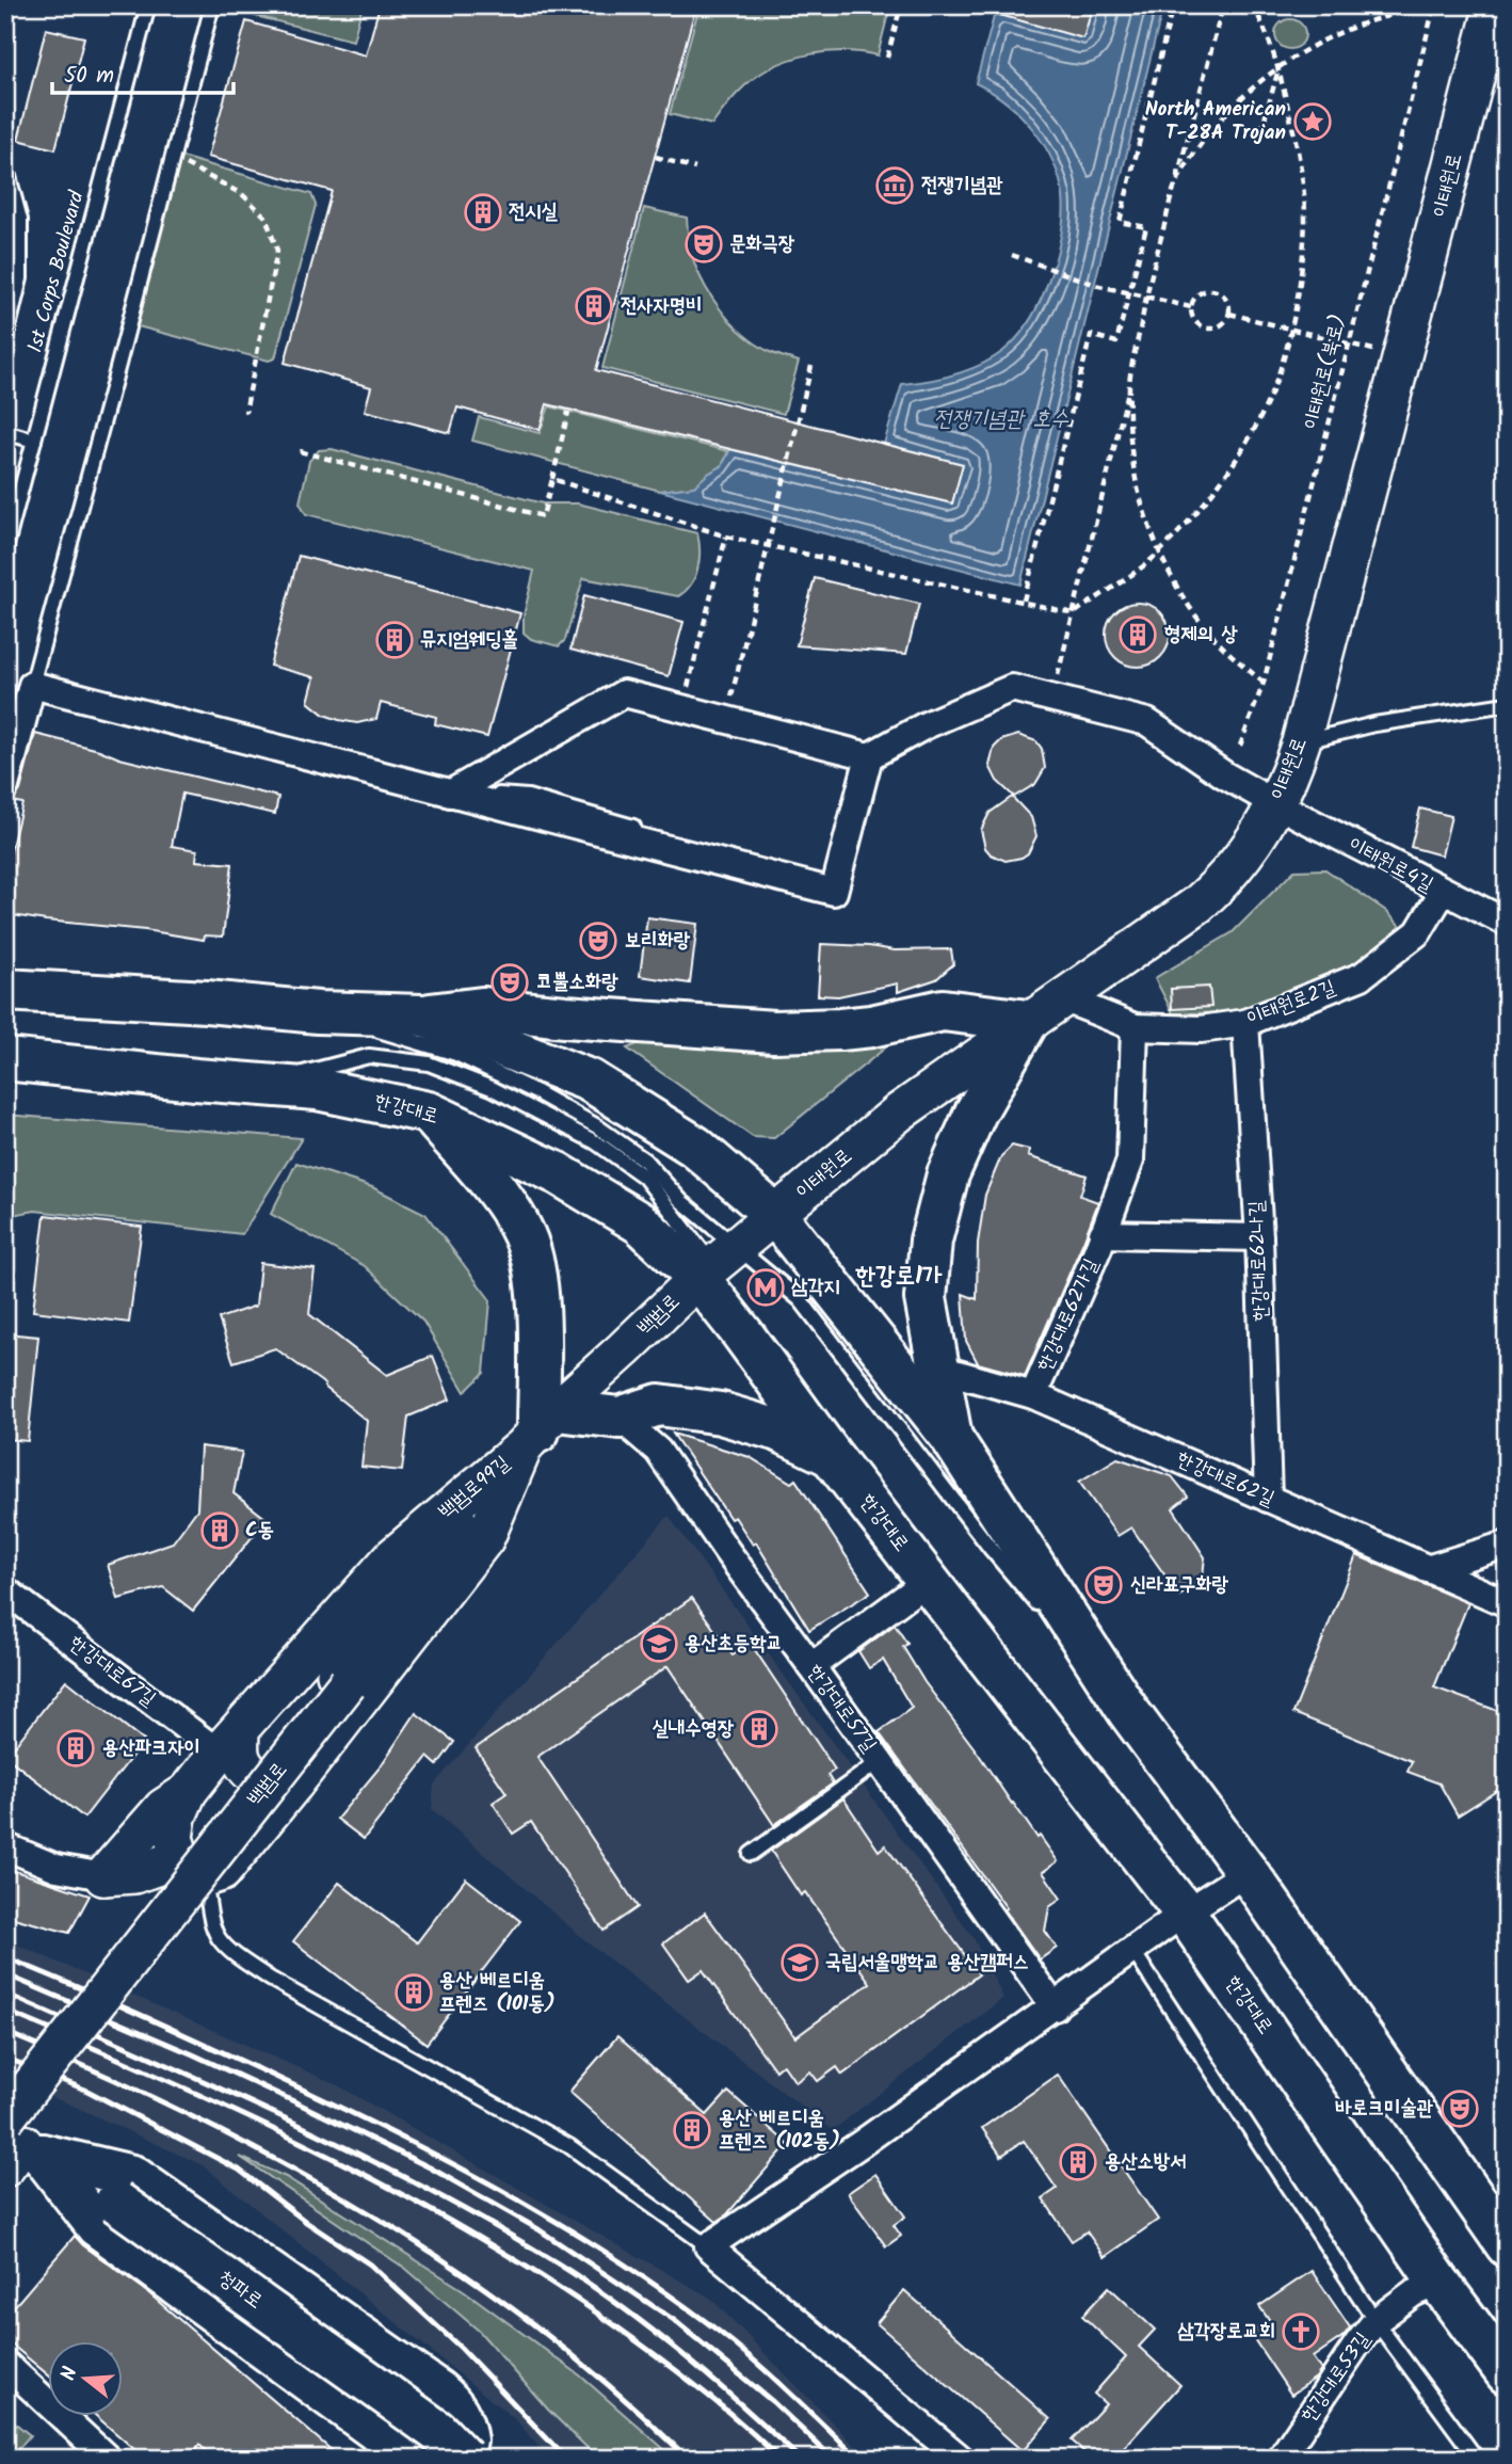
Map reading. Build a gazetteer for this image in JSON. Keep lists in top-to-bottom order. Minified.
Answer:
{"streets":{"main road":["이태원로","한강대로","백범로","백범로99길","청파로"],"street":["이태원로4길","이태원로2길","한강대로62나길","한강대로62가길","한강대로62길","한강대로67길","한강대로57길","한강대로53길"],"lane":["1st Corps Boulevard"],"path":["이태원로(북로)"]},"crossings":[["이태원로","이태원로4길"],["이태원로","이태원로2길"],["이태원로","한강대로"],["이태원로","백범로"],["이태원로4길","이태원로2길"],["이태원로2길","한강대로62나길"],["이태원로2길","한강대로62가길"],["한강대로","백범로"],["한강대로","한강대로53길"],["한강대로62나길","한강대로62가길"],["한강대로62나길","한강대로62길"],["백범로","백범로99길"],["백범로","청파로"],["한강대로62가길","한강대로62길"],["백범로99길","한강대로67길"]],"districts":["한강로1가"],"water":["전쟁기념관 호수"],"places":{"place":["North American T-28A Trojan"],"museum":["전쟁기념관"],"building":["전시실","전사자명비","형제의 상","뮤지엄웨딩홀","C동","실내수영장","용산파크자이","용산 베르디움 프렌즈 (101동)","용산 베르디움 프렌즈 (102동)","용산소방서"],"theatre":["문화극장","보리화랑","코뿔소화랑","신라표구화랑","바로크미술관"],"metro station":["삼각지"],"school or university":["용산초등학교","국립서울맹학교 용산캠퍼스"],"church":["삼각장로교회"]},"scale_bar":"50 m","north":"left"}
